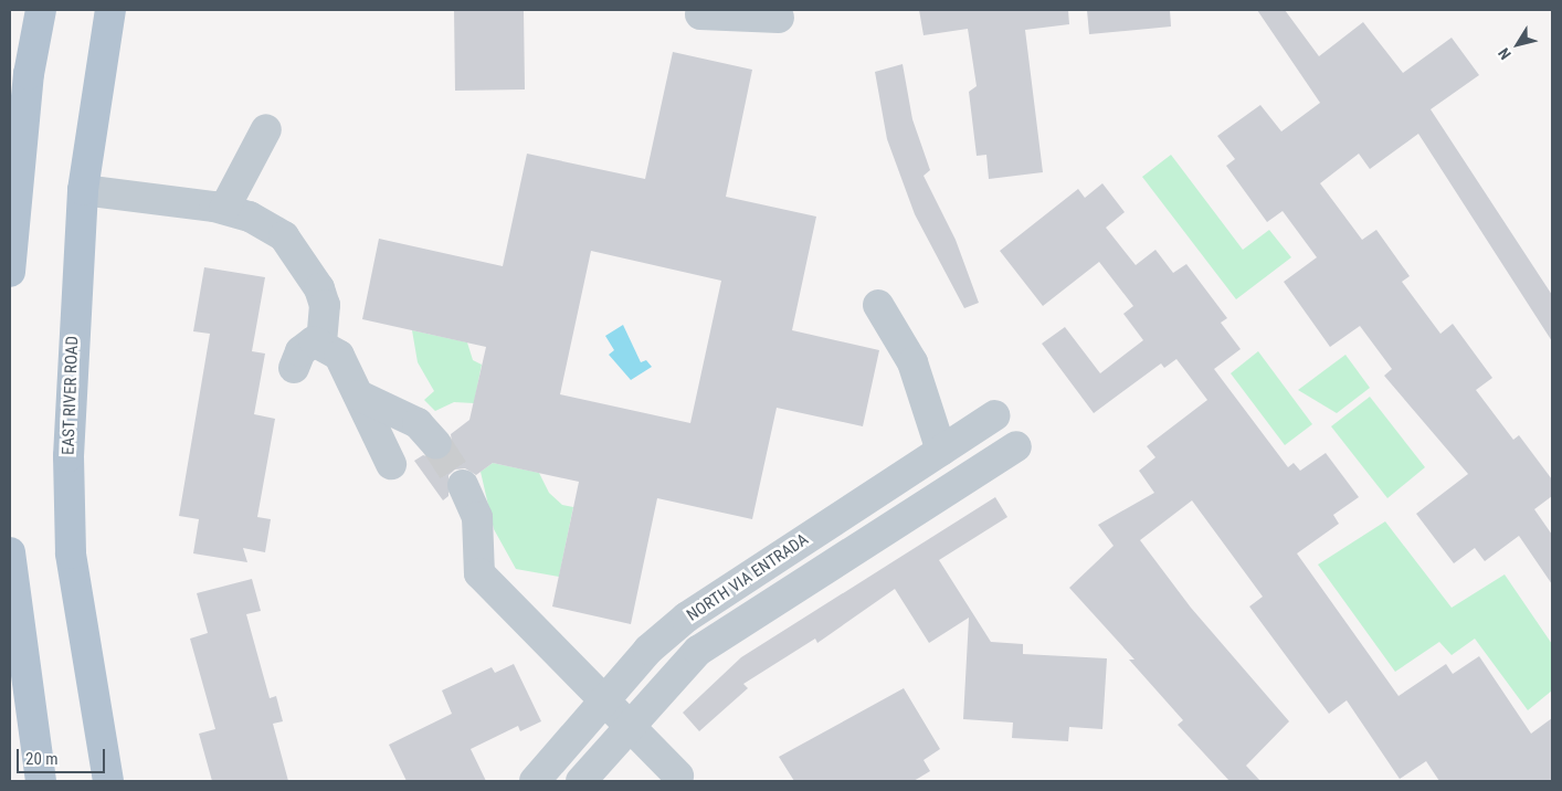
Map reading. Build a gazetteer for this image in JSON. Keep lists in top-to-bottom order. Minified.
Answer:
{"streets":{"main road":["EAST RIVER ROAD"],"street":["NORTH VIA ENTRADA"]},"scale_bar":"20 m","north":"bottom left"}
